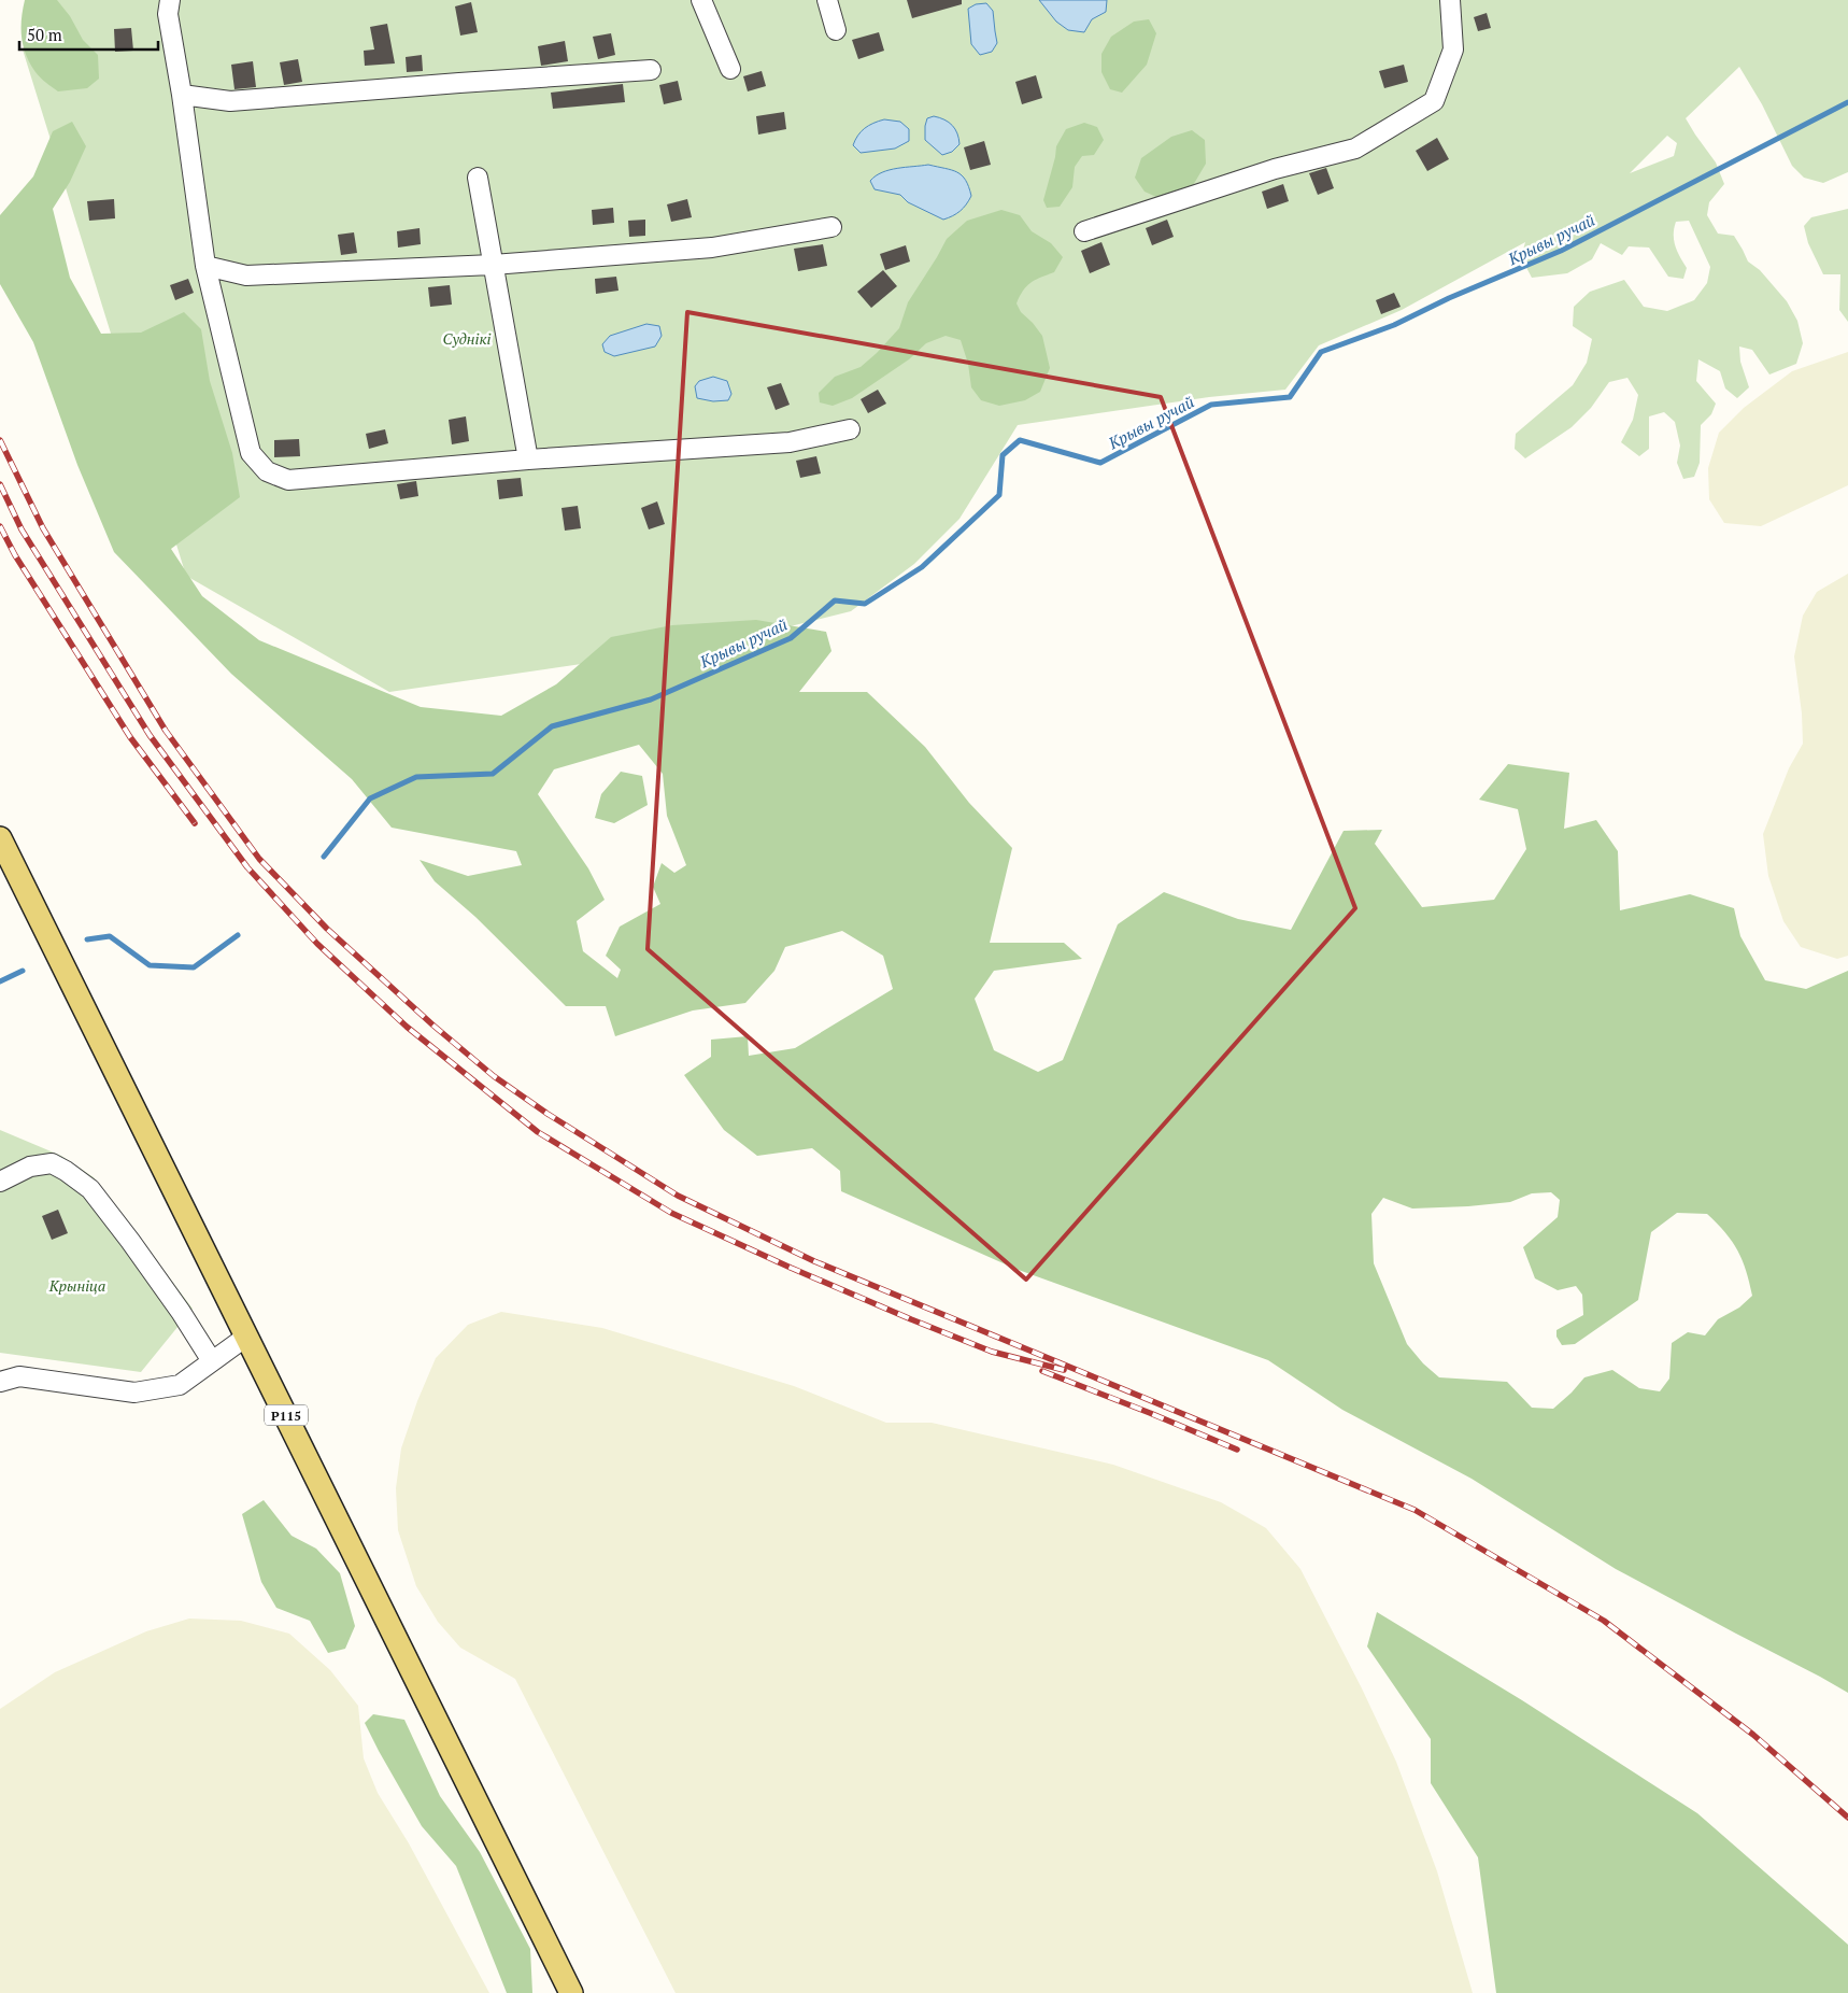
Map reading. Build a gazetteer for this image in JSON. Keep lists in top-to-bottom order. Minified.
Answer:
{"streets":{"main road":["Р115"]},"water":["Крывы ручай"],"parks":["Суднікі","Крыніца"],"scale_bar":"50 m"}
